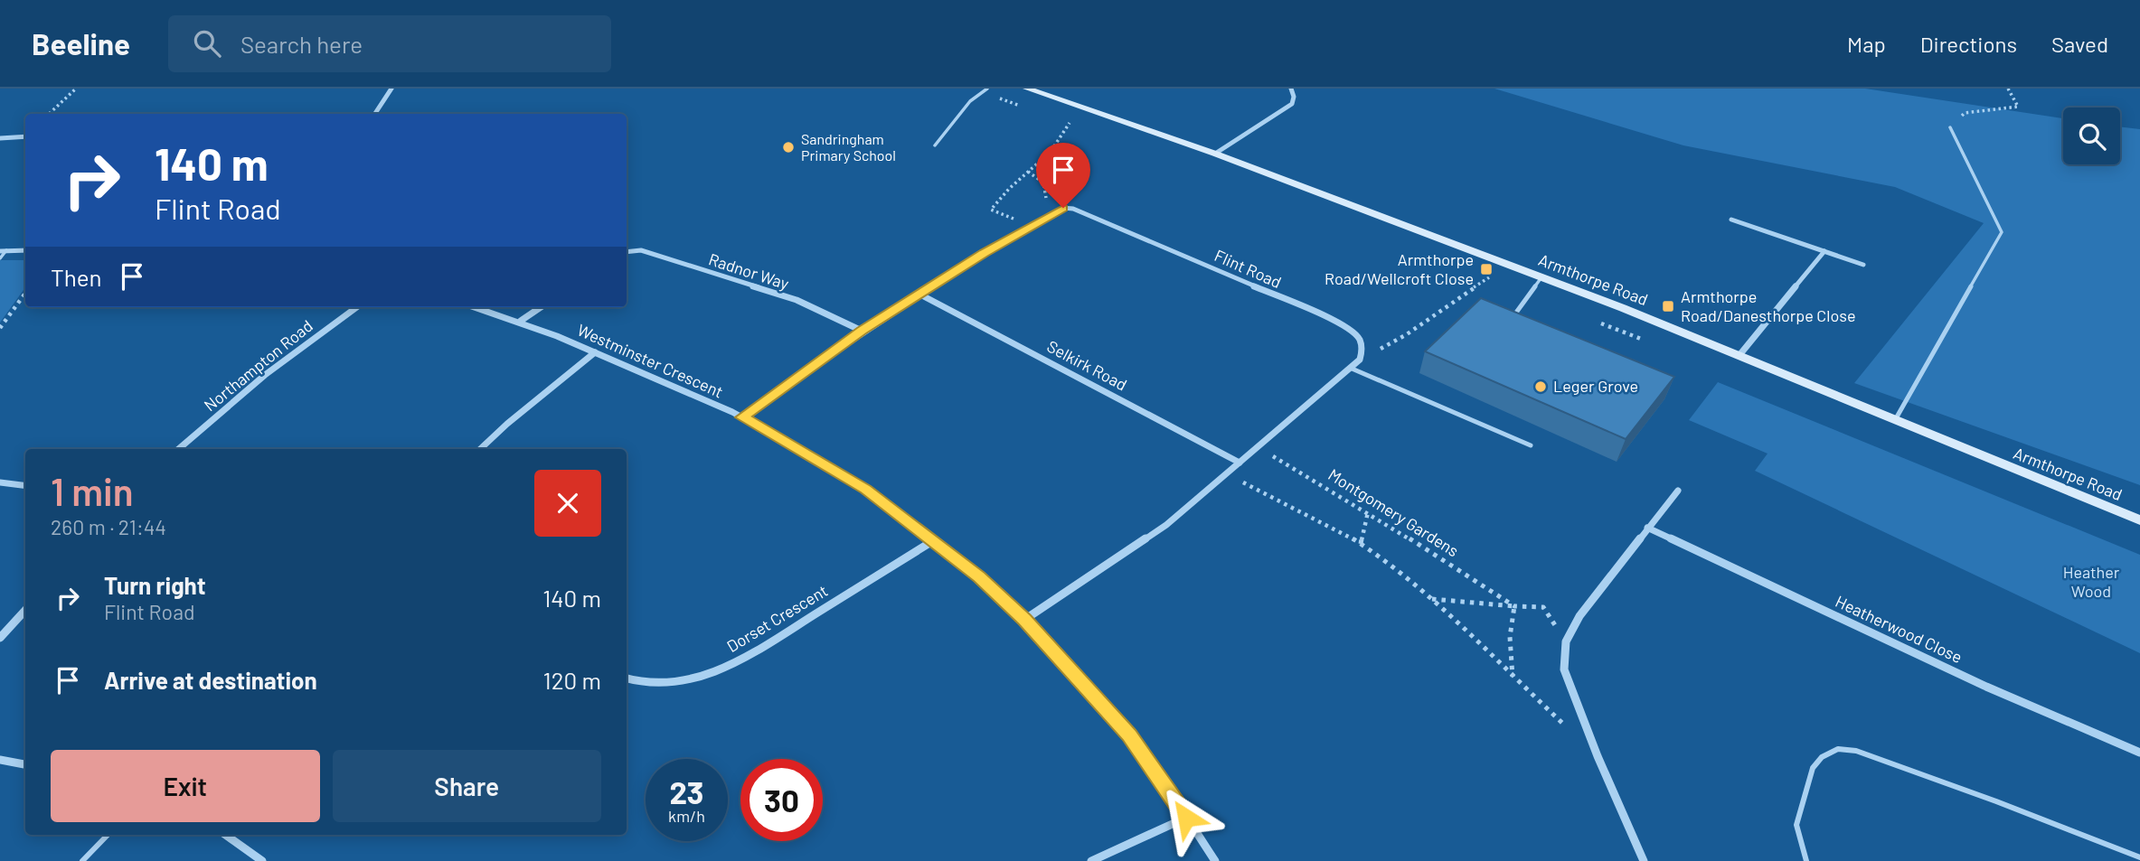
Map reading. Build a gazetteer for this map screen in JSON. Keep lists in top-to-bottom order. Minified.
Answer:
{"streets":{"street":["Flint Road","Radnor Way","Armthorpe Road","Westminster Crescent","Northampton Road","Selkirk Road","Dorset Crescent","Heatherwood Close"],"path":["Montgomery Gardens"]},"crossings":[["Flint Road","Radnor Way"],["Flint Road","Westminster Crescent"],["Flint Road","Selkirk Road"],["Westminster Crescent","Dorset Crescent"]],"parks":["Heather Wood"],"places":{"other":["Sandringham Primary School","Leger Grove"],"transit":["Armthorpe Road/Wellcroft Close","Armthorpe Road/Danesthorpe Close"]},"page":{"header":"Beeline","search":"Search here","nav":["Map","Directions","Saved"],"turn":["140 m","Flint Road"],"then":"Then","heading":["1 min","260 m · 21:44"],"list":[{"name":"Turn right","note":"Flint Road","value":"140 m"},{"name":"Arrive at destination","value":"120 m"}],"buttons":["Exit","Share"],"speed":"23 km/h","limit":"30"}}
